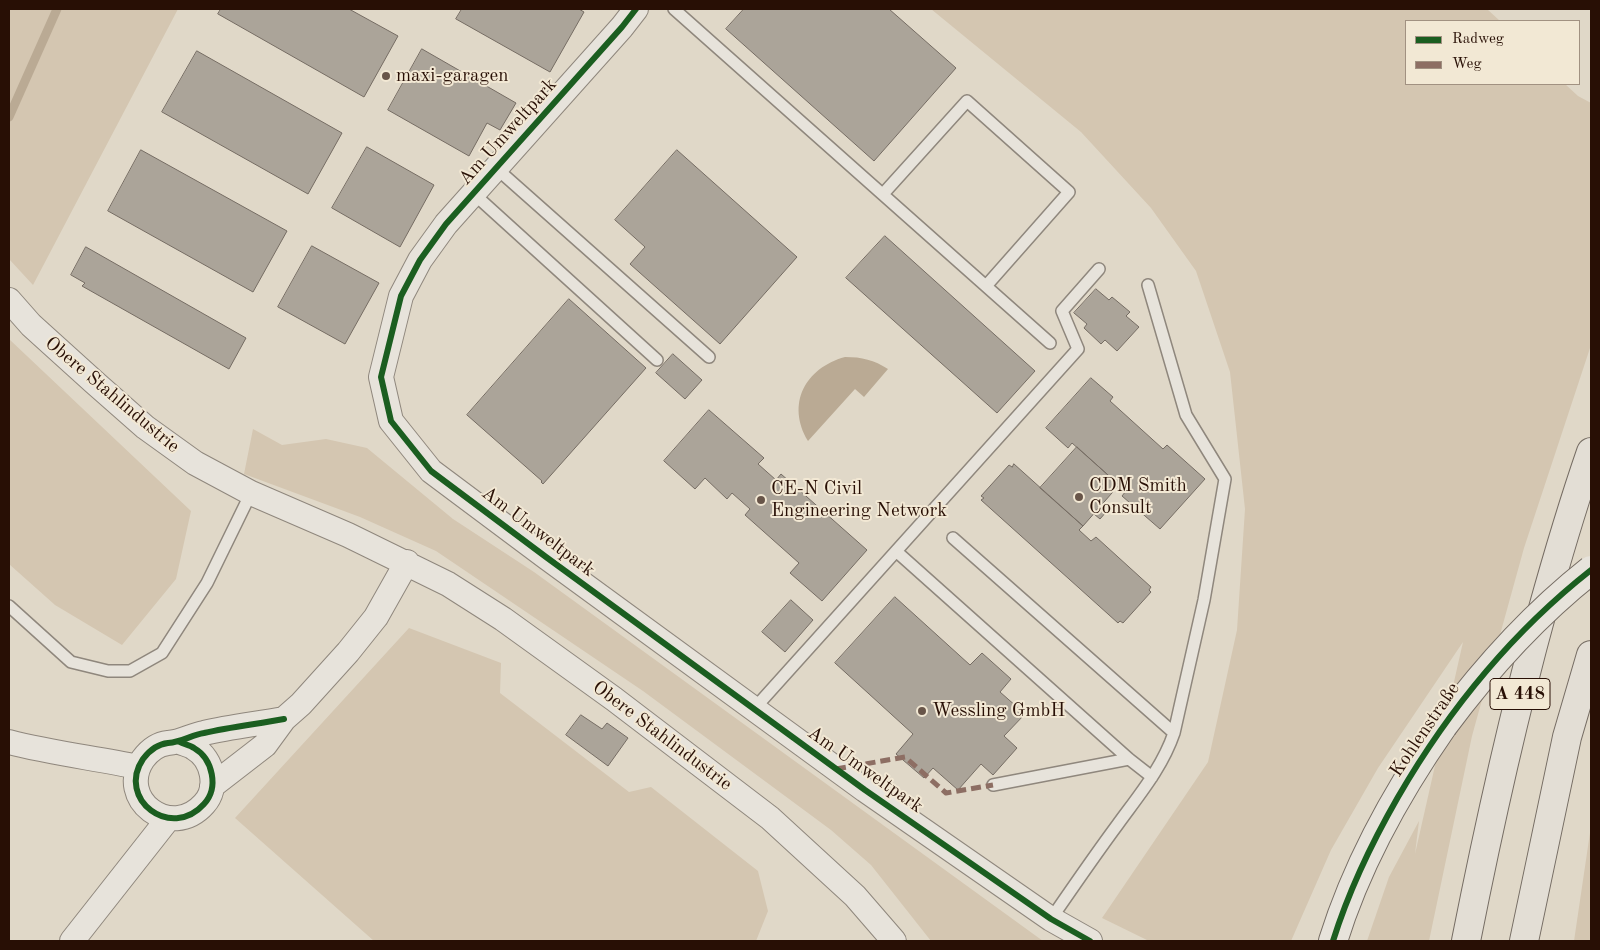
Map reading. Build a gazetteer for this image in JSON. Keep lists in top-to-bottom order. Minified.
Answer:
{"streets":{"highway":["A 448"],"street":["Am Umweltpark","Obere Stahlindustrie","Kohlenstraße"]},"places":["maxi-garagen","CDM Smith Consult","CE-N Civil Engineering Network","Wessling GmbH"],"legend":["Radweg","Weg"]}
